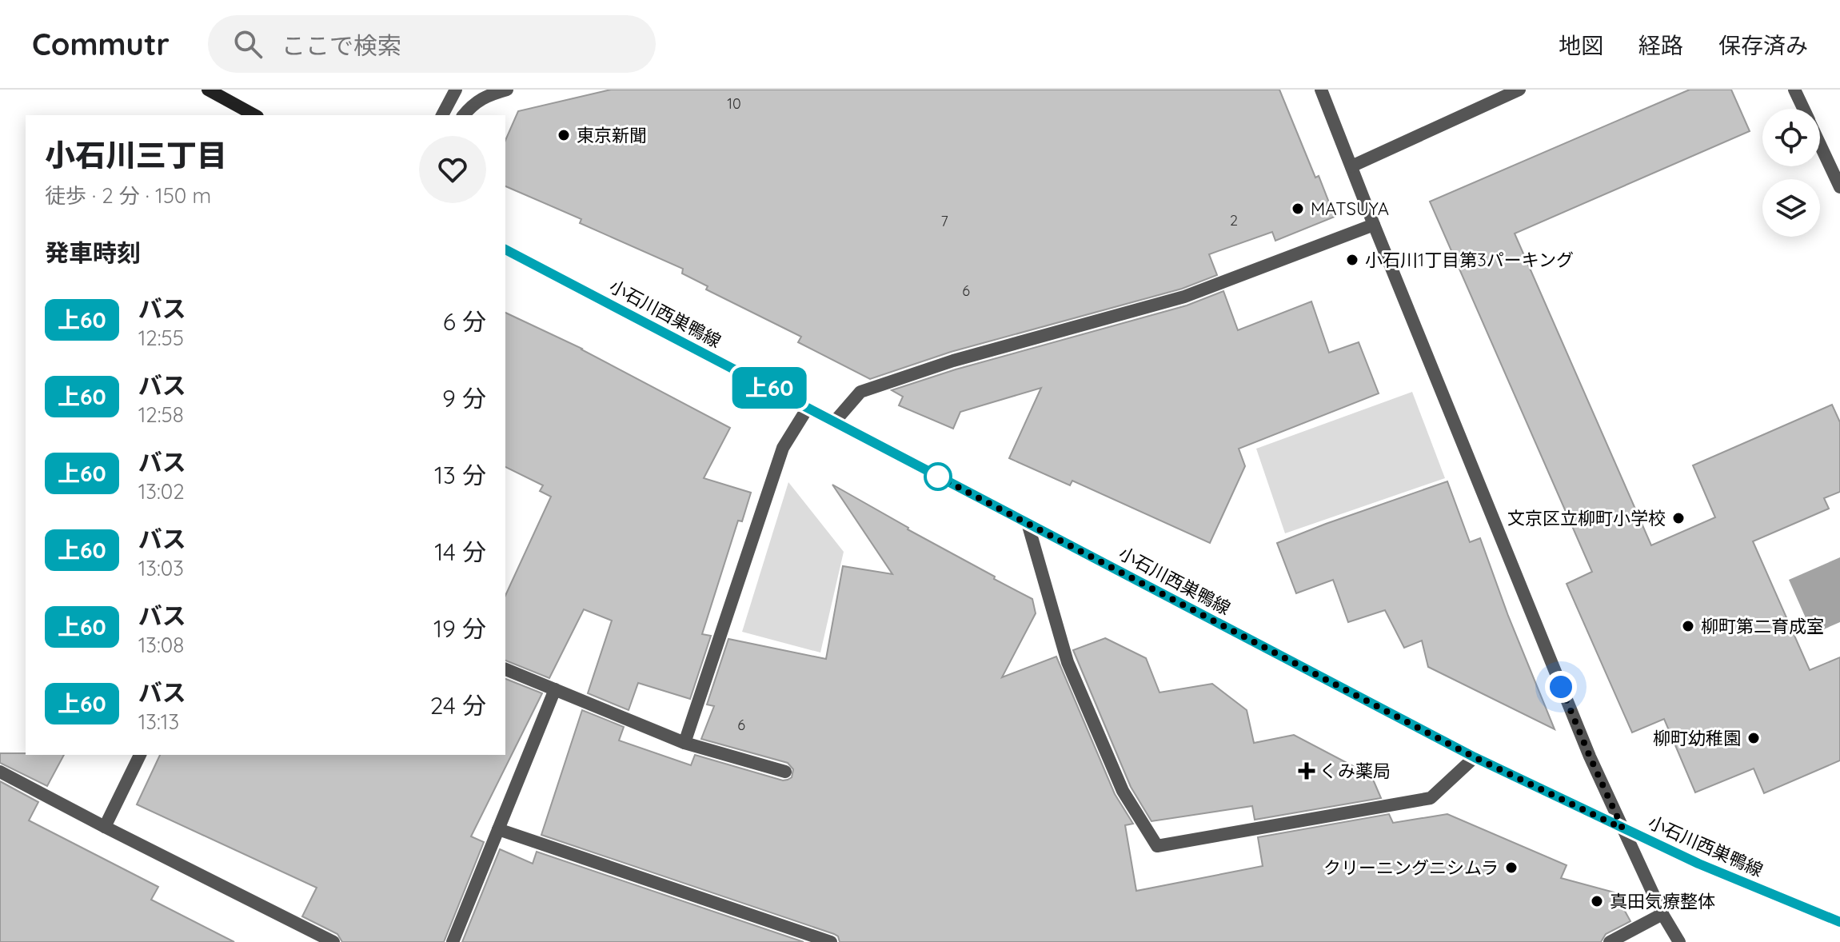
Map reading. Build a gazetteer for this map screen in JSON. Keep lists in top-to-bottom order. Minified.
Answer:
{"streets":{"main road":["小石川西巣鴨線"]},"places":{"other":["東京新聞","MATSUYA","小石川1丁目第3パーキング","文京区立柳町小学校","柳町第二育成室","柳町幼稚園","クリーニングニシムラ","真田気療整体"],"health":["くみ薬局"]},"lines":["bus line 上60"],"house_numbers":["10","2","7","6","6"],"page":{"header":"Commutr","search":"ここで検索","nav":["地図","経路","保存済み"],"on_map":"上60","heading":[["小石川三丁目","徒歩 · 2 分 · 150 m"],"発車時刻"],"list":[{"mark":"上60","name":"バス","note":"12:55","value":"6 分"},{"mark":"上60","name":"バス","note":"12:58","value":"9 分"},{"mark":"上60","name":"バス","note":"13:02","value":"13 分"},{"mark":"上60","name":"バス","note":"13:03","value":"14 分"},{"mark":"上60","name":"バス","note":"13:08","value":"19 分"},{"mark":"上60","name":"バス","note":"13:13","value":"24 分"}]}}
